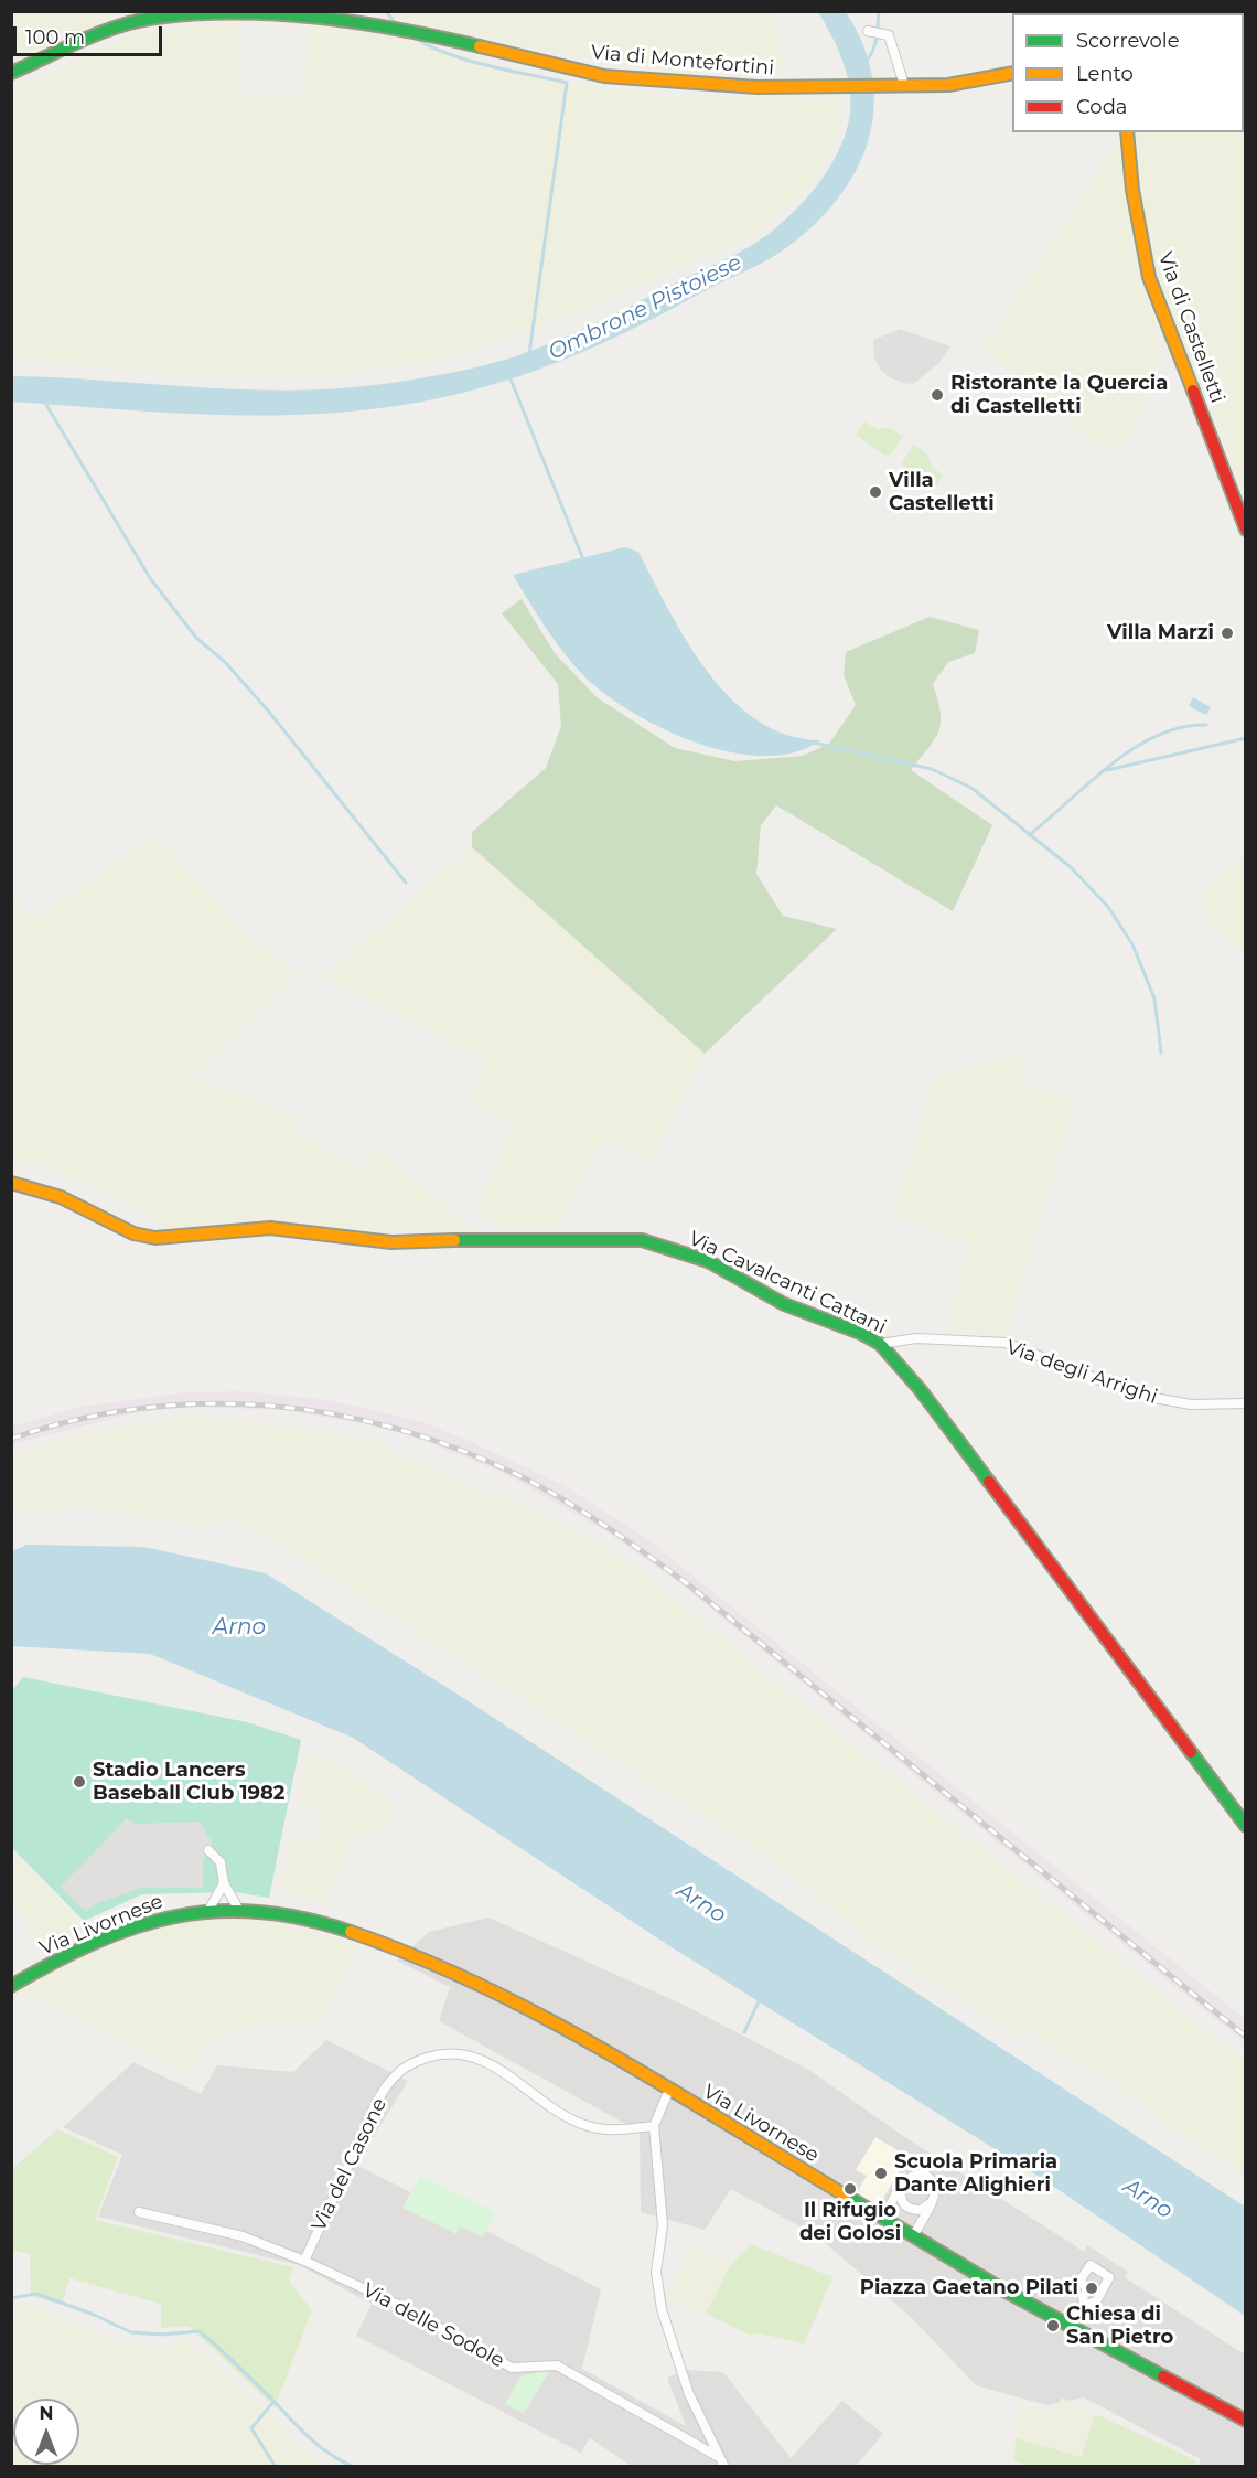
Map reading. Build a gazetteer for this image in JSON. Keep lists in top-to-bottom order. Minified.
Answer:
{"streets":{"main road":["Via di Montefortini","Via di Castelletti","Via Cavalcanti Cattani","Via Livornese"],"street":["Via degli Arrighi","Via del Casone","Via delle Sodole"]},"crossings":[["Via Cavalcanti Cattani","Via degli Arrighi"],["Via del Casone","Via delle Sodole"]],"water":["Ombrone Pistoiese","Arno"],"places":["Ristorante la Quercia di Castelletti","Villa Castelletti","Villa Marzi","Stadio Lancers Baseball Club 1982","Scuola Primaria Dante Alighieri","Il Rifugio dei Golosi","Piazza Gaetano Pilati","Chiesa di San Pietro"],"legend":["Scorrevole","Lento","Coda"],"scale_bar":"100 m","north":"top"}
